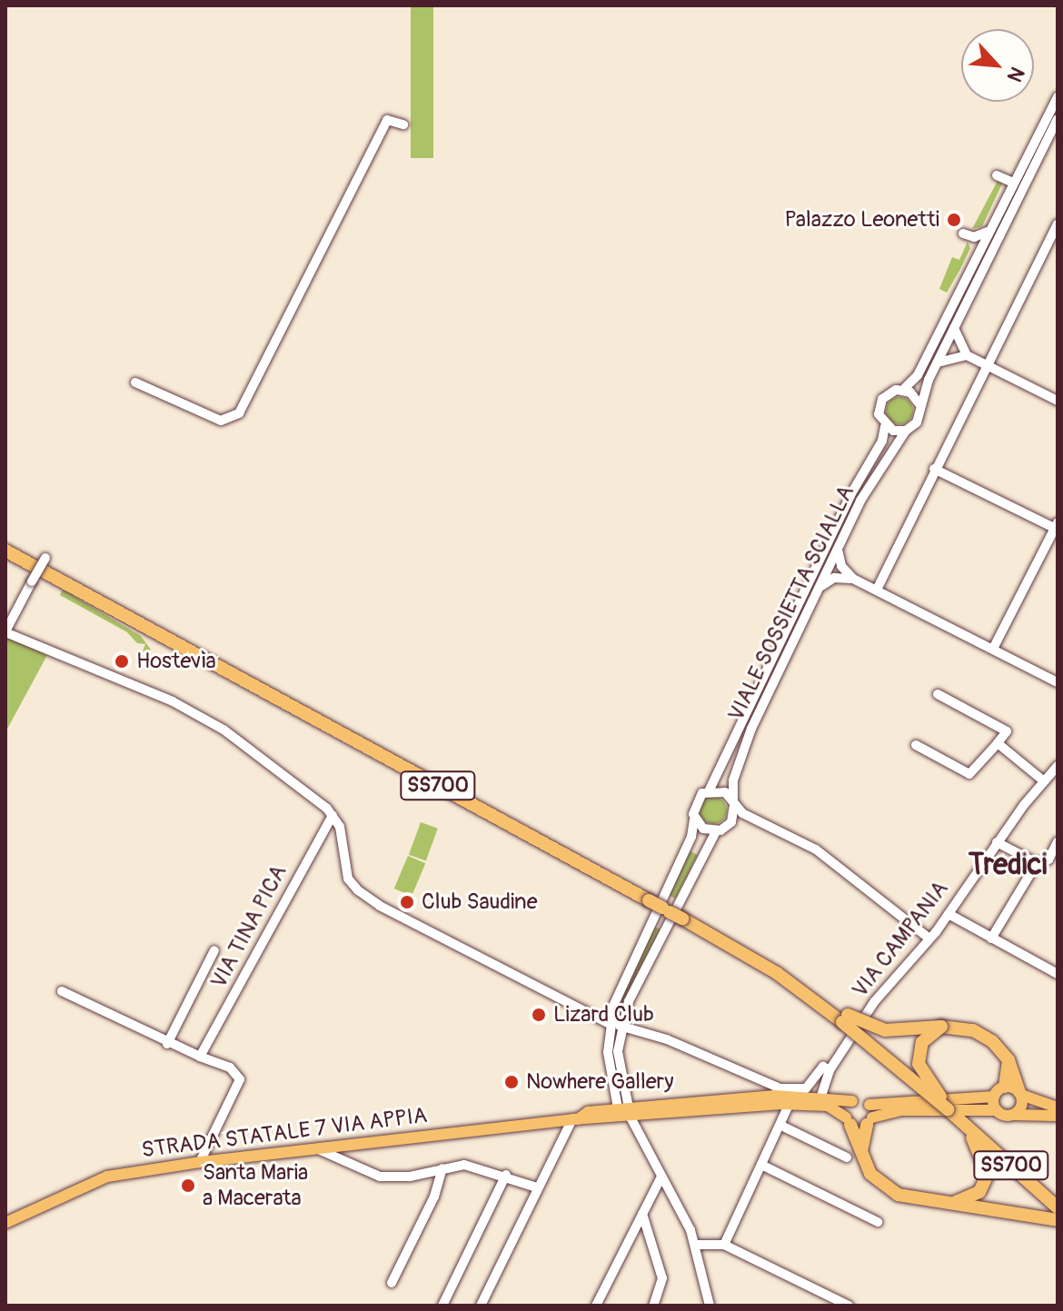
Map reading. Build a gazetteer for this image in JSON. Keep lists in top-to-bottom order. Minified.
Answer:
{"streets":{"highway":["SS700"],"main road":["STRADA STATALE 7 VIA APPIA"],"street":["VIALE SOSSIETTA SCIALLA","VIA TINA PICA","VIA CAMPANIA"]},"crossings":[["VIALE SOSSIETTA SCIALLA","STRADA STATALE 7 VIA APPIA"],["VIA CAMPANIA","STRADA STATALE 7 VIA APPIA"]],"districts":["Tredici"],"places":["Palazzo Leonetti","Hostevìa","Club Saudine","Lizard Club","Nowhere Gallery","Santa Maria a Macerata"],"north":"bottom right"}
